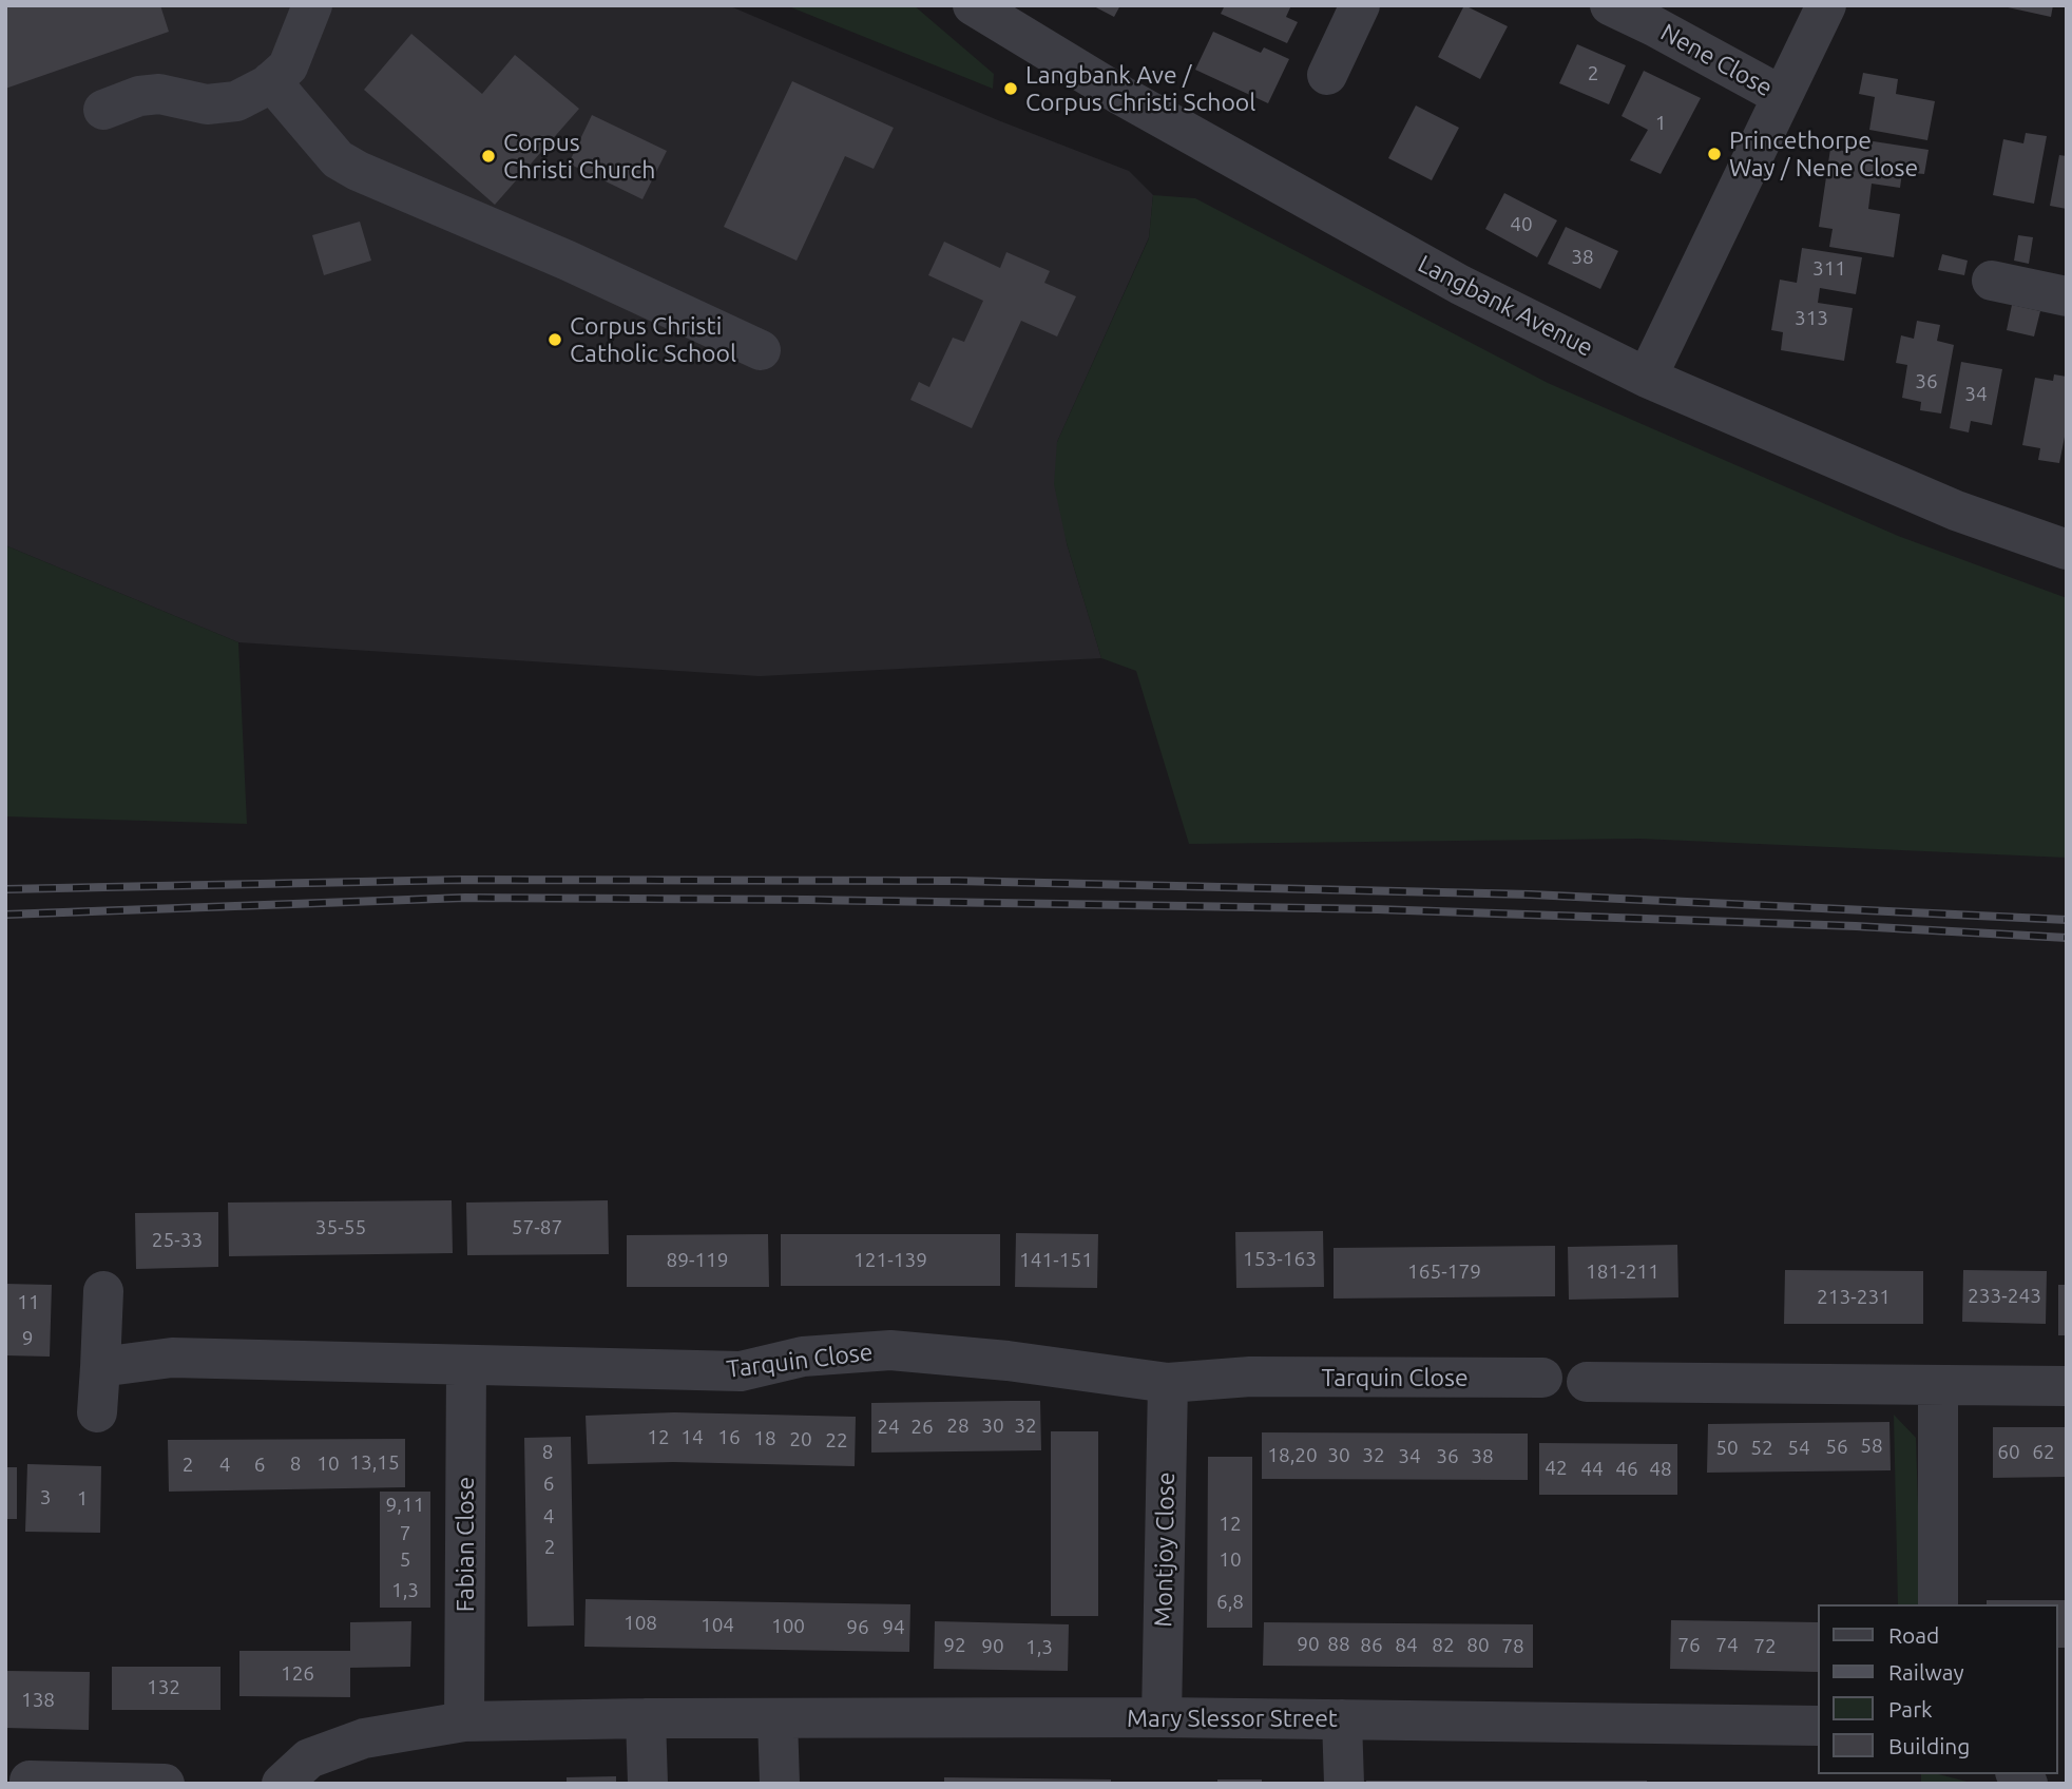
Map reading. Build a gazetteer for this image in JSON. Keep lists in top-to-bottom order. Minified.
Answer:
{"streets":{"street":["Nene Close","Langbank Avenue","Tarquin Close","Fabian Close","Montjoy Close","Mary Slessor Street"]},"crossings":[["Tarquin Close","Fabian Close"],["Tarquin Close","Montjoy Close"],["Fabian Close","Mary Slessor Street"],["Montjoy Close","Mary Slessor Street"]],"places":["Langbank Ave / Corpus Christi School","Princethorpe Way / Nene Close","Corpus Christi Church","Corpus Christi Catholic School"],"house_numbers":["2","1","40","38","311","313","36","34","35-55","57-87","25-33","153-163","89-119","121-139","141-151","165-179","181-211","233-243","213-231","11","9","28","30","32","24","26","12","14","16","18","20","22","58","56","50","52","54","8","60","62","18,20","30","32","34","36","38","13,15","8","10","2","4","6","42","44","46","48","6","3","1","9,11","4","12","7","2","5","10","1,3","6,8","108","104","100","96","94","90","88","92","86","84","82","80","76","74","90","78","72","1,3","126","132","138"],"legend":["Road","Railway","Park","Building"]}
